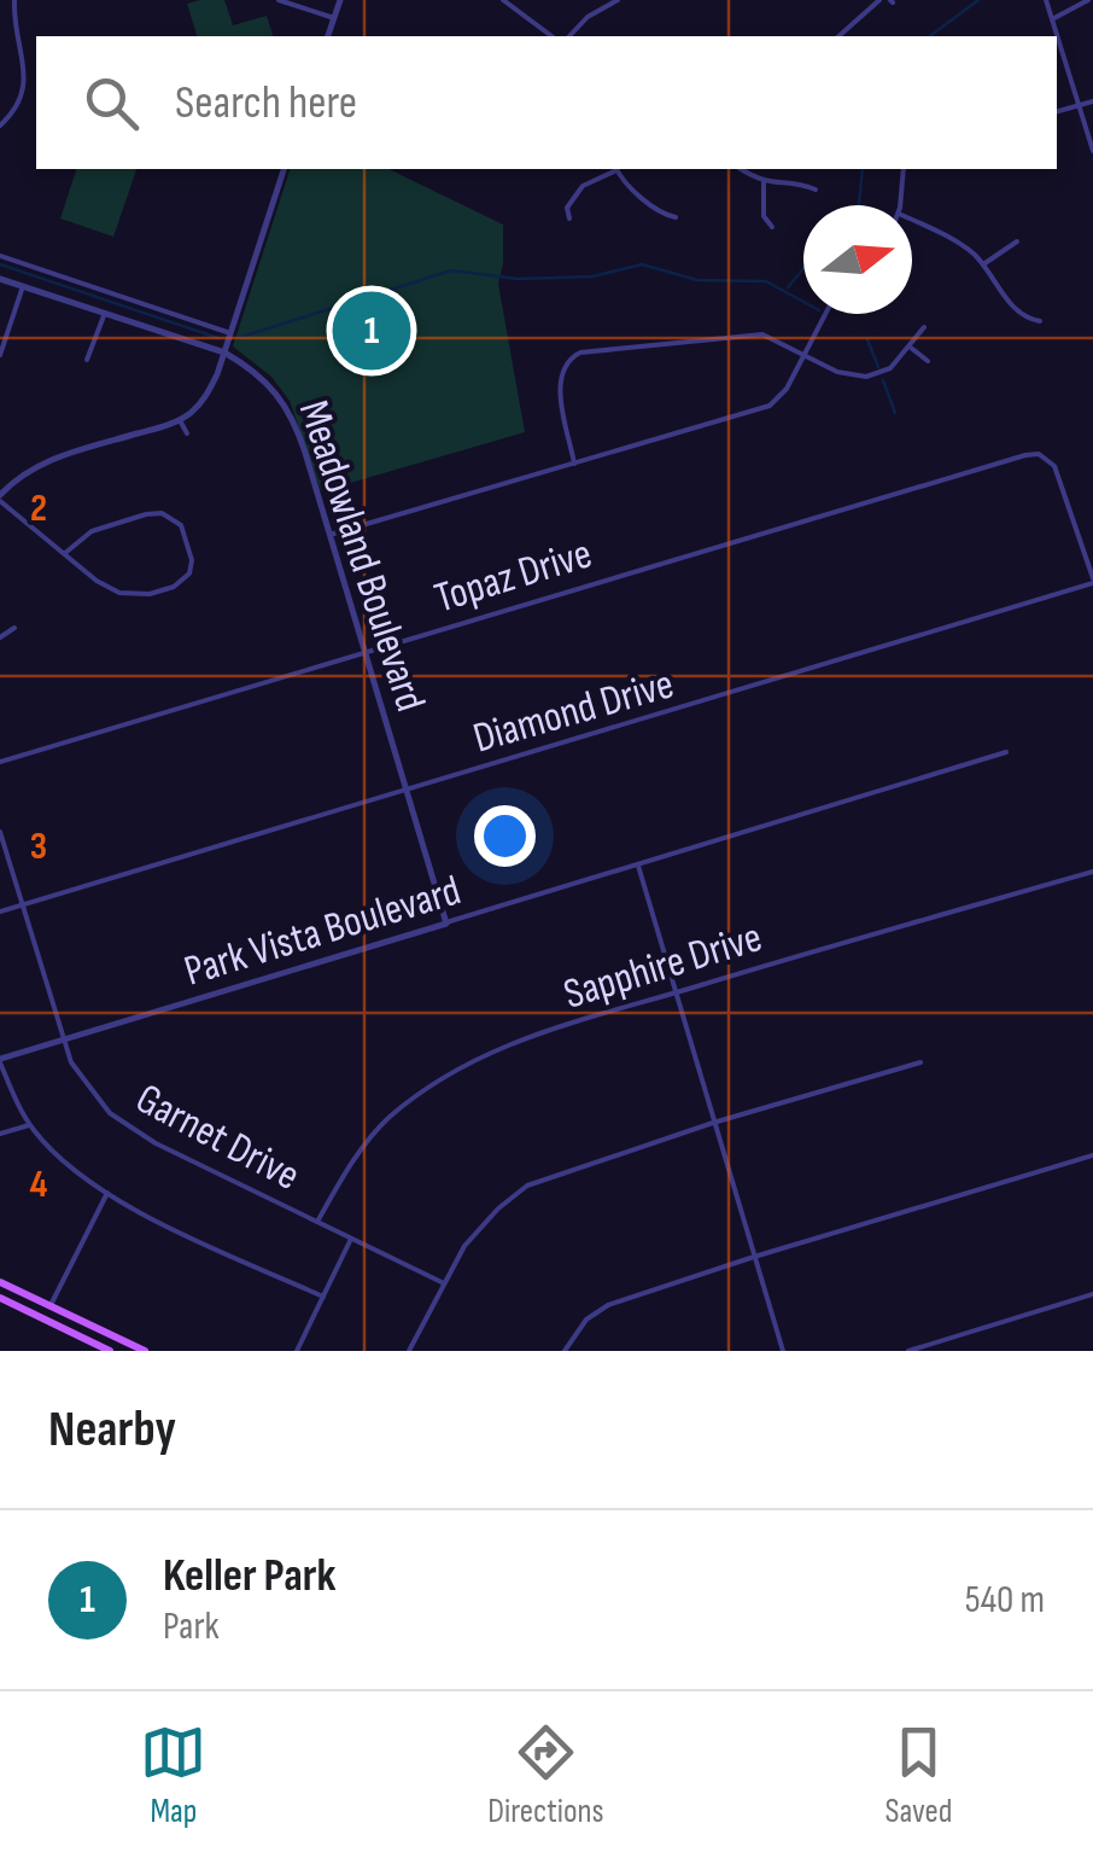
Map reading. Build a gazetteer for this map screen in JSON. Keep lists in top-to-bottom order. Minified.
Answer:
{"streets":{"street":["Meadowland Boulevard","Topaz Drive","Diamond Drive","Park Vista Boulevard","Sapphire Drive","Garnet Drive"]},"crossings":[["Meadowland Boulevard","Topaz Drive"],["Meadowland Boulevard","Diamond Drive"],["Meadowland Boulevard","Park Vista Boulevard"],["Topaz Drive","Diamond Drive"],["Diamond Drive","Garnet Drive"],["Park Vista Boulevard","Garnet Drive"],["Sapphire Drive","Garnet Drive"]],"north":"right","page":{"search":"Search here","pins":"1","heading":"Nearby","list":[{"mark":"1","name":"Keller Park","note":"Park","value":"540 m"}],"nav":["Map","Directions","Saved"]},"grid":{"rows":["2","3","4"]}}
